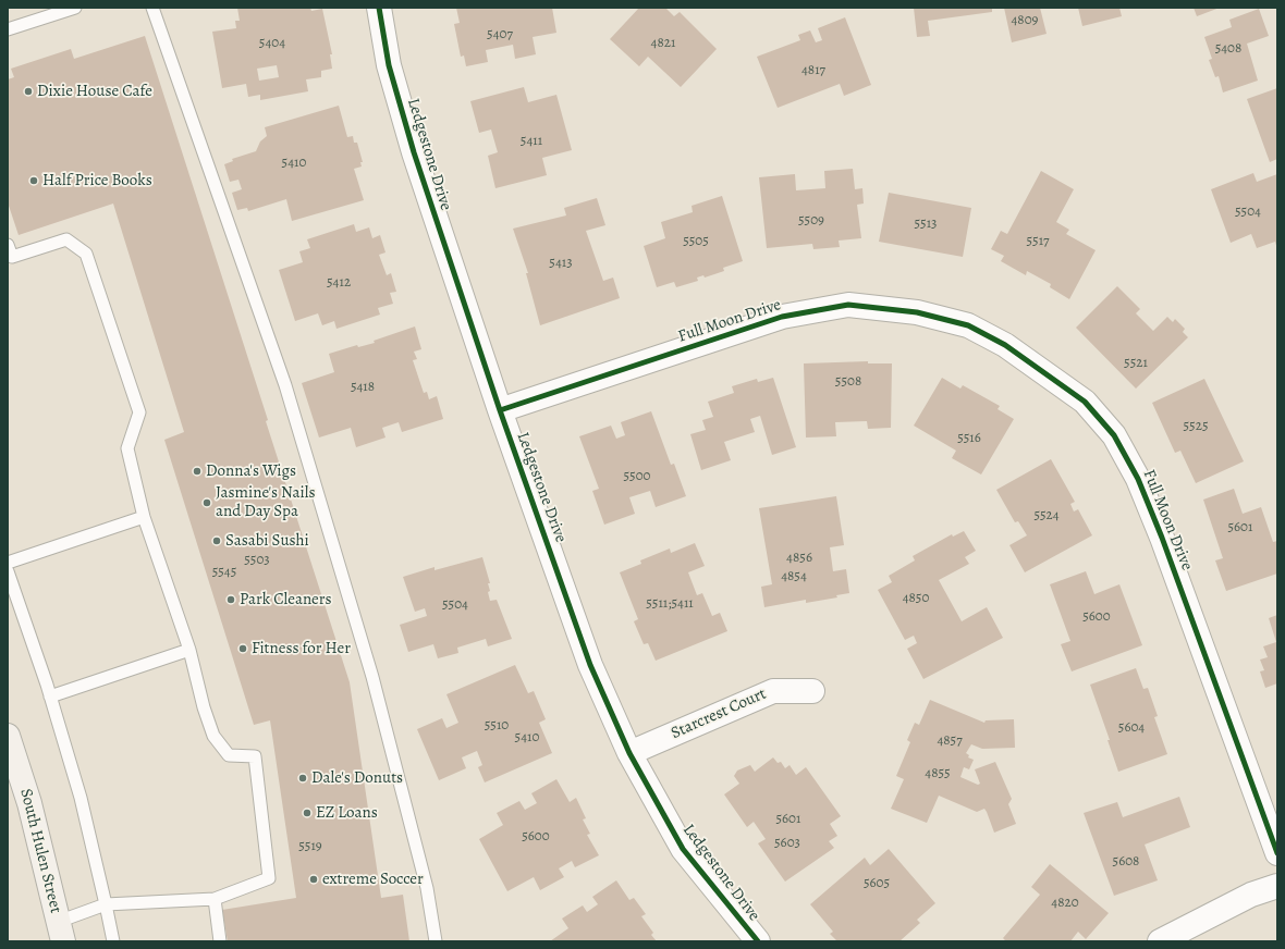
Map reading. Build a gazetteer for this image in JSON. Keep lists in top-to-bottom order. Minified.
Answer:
{"streets":{"main road":["South Hulen Street"],"street":["Ledgestone Drive","Full Moon Drive","Starcrest Court"]},"crossings":[["Ledgestone Drive","Full Moon Drive"],["Ledgestone Drive","Starcrest Court"]],"places":["Dixie House Cafe","Half Price Books","Donna's Wigs","Jasmine's Nails and Day Spa","Sasabi Sushi","Park Cleaners","Fitness for Her","Dale's Donuts","EZ Loans","extreme Soccer"],"house_numbers":["4809","5407","5404","4821","5408","4817","5411","5410","5504","5509","5513","5505","5517","5413","5412","5521","5508","5418","5525","5516","5500","5524","5601","4856","5503","5545","4854","4850","5511;5411","5504","5600","5510","5604","5410","4857","4855","5601","5600","5603","5519","5608","5605","4820"]}
